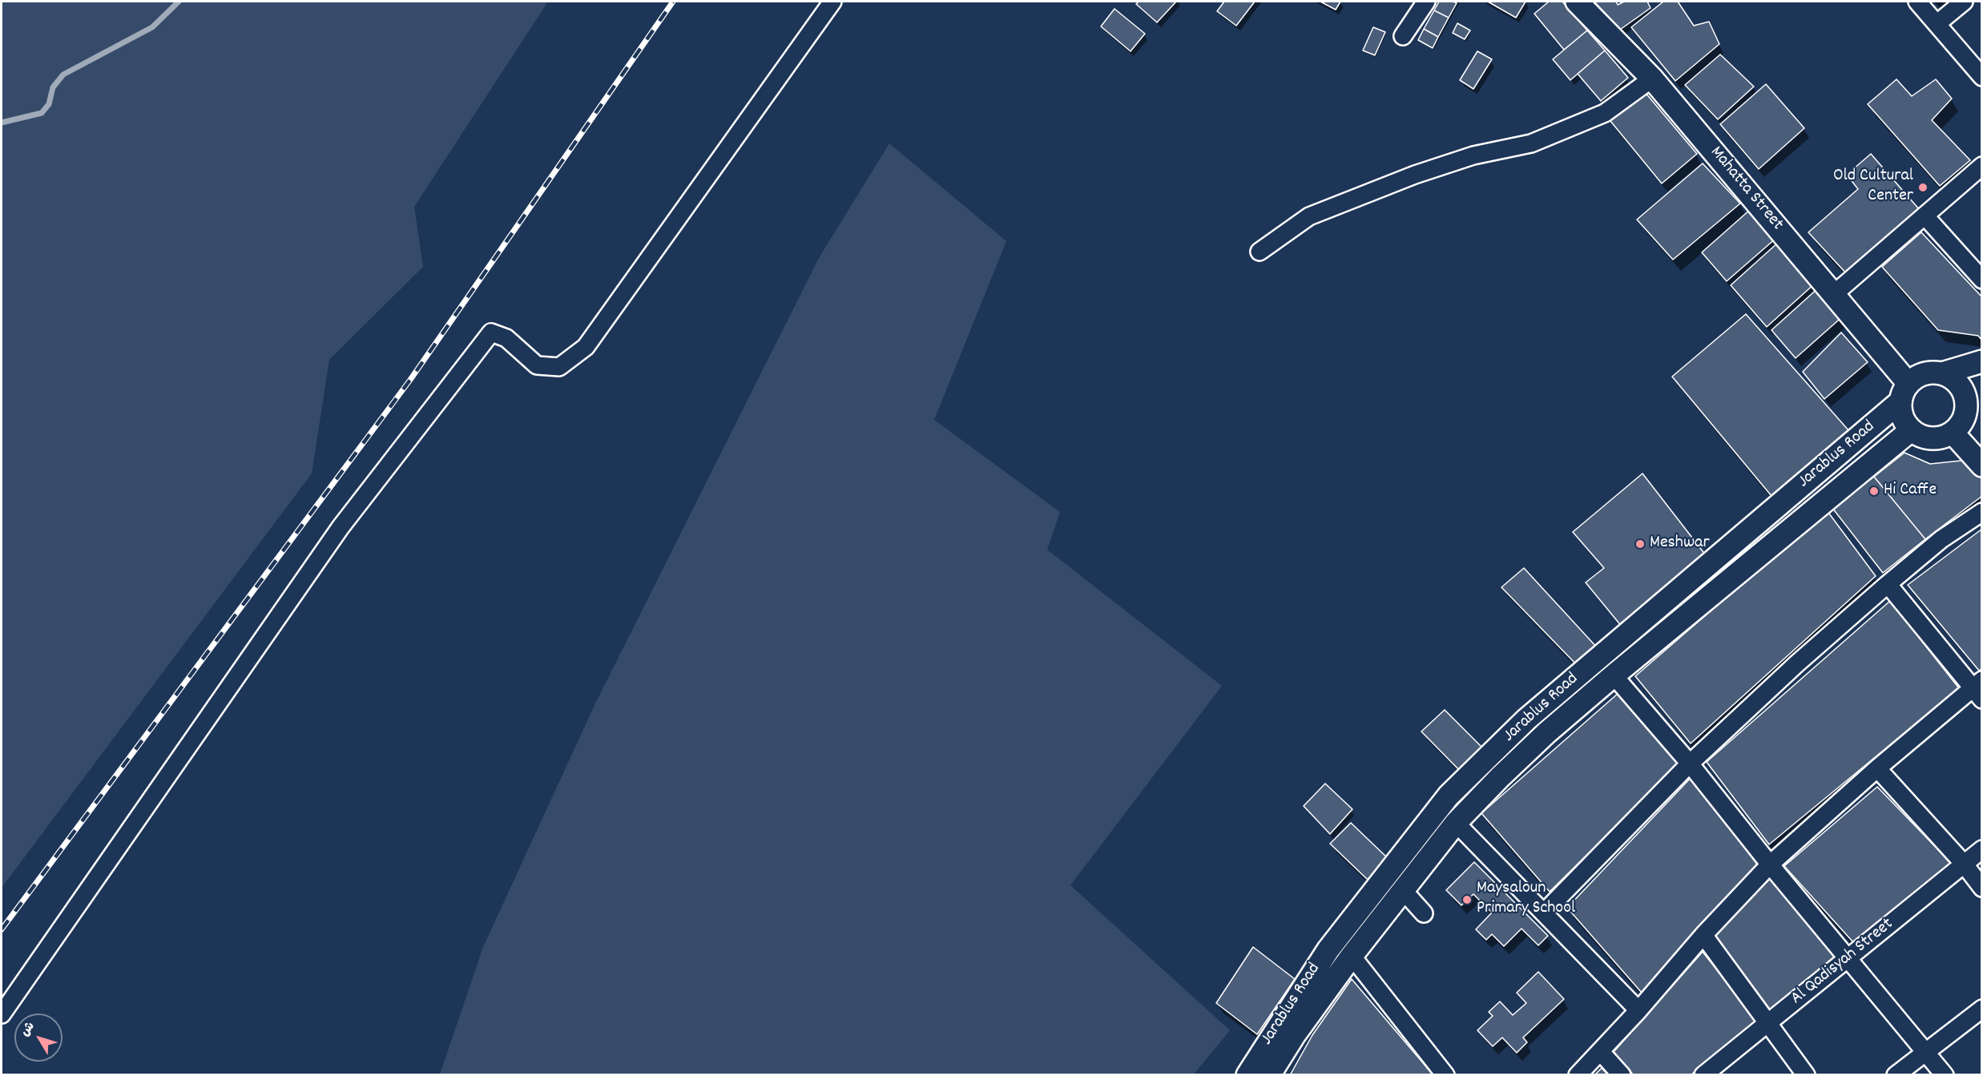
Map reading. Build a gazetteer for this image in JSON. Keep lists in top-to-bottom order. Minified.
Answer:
{"streets":{"main road":["Mahatta Street","Jarablus Road"],"street":["Al Qadisyah Street"]},"crossings":[["Mahatta Street","Jarablus Road"]],"places":["Old Cultural Center","Hi Caffe","Meshwar","Maysaloun Primary School"],"north":"top left"}
